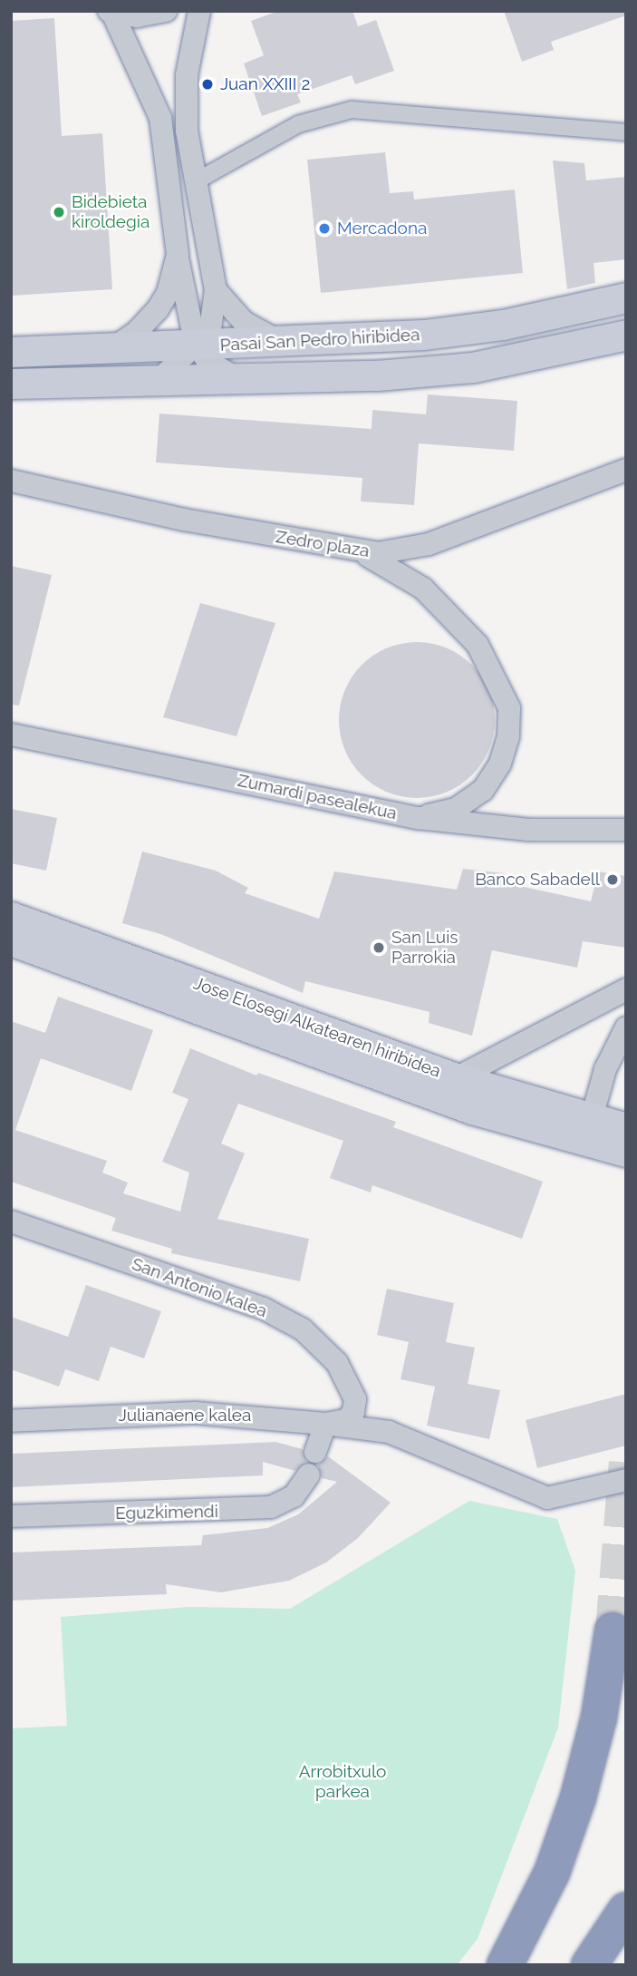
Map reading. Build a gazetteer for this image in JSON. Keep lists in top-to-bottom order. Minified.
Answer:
{"streets":{"main road":["Pasai San Pedro hiribidea","Jose Elosegi Alkatearen hiribidea"],"street":["Zedro plaza","Zumardi pasealekua","San Antonio kalea","Julianaene kalea","Eguzkimendi"]},"crossings":[["San Antonio kalea","Julianaene kalea"]],"parks":["Arrobitxulo parkea"],"places":["Juan XXIII 2","Bidebieta kiroldegia","Mercadona","Banco Sabadell","San Luis Parrokia"]}
